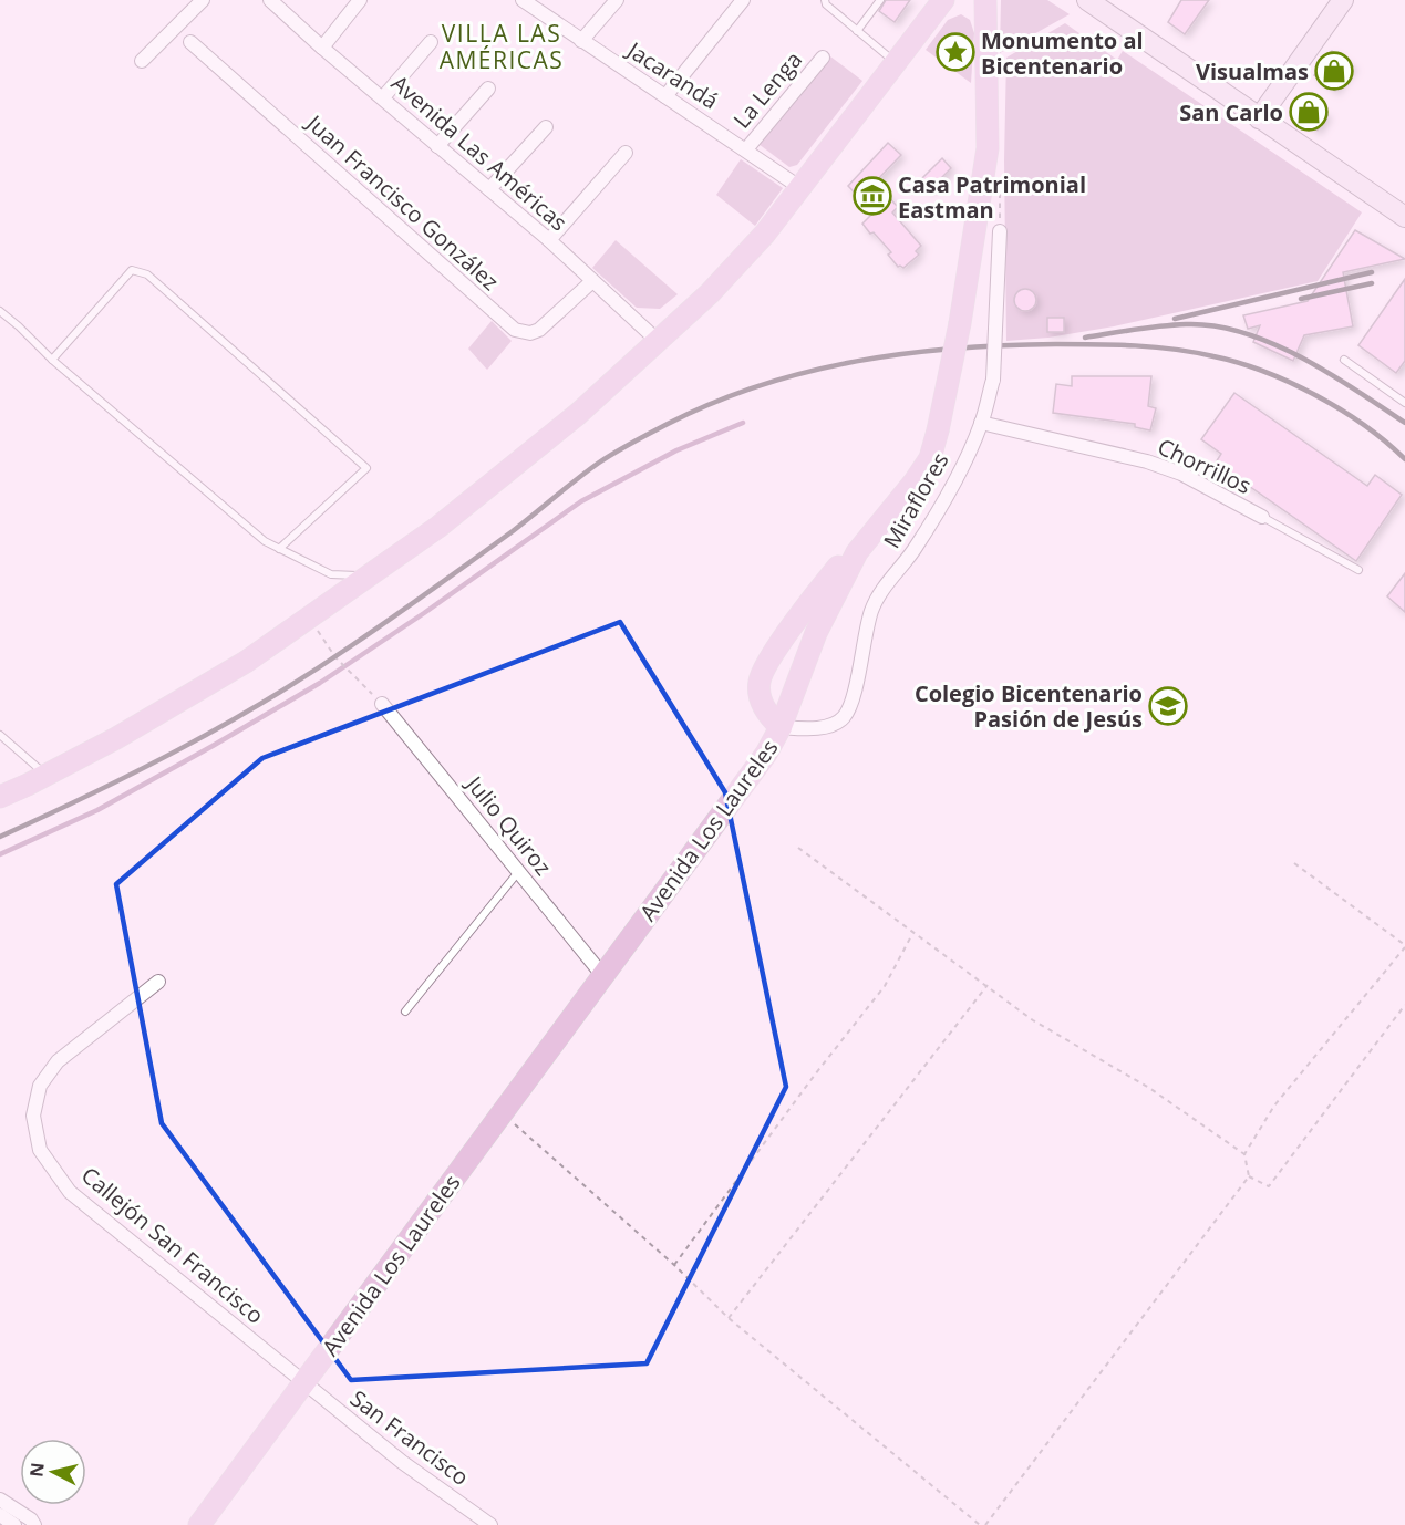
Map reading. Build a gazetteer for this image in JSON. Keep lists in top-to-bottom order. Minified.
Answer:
{"streets":{"main road":["Avenida Los Laureles"],"street":["Jacarandá","La Lenga","Avenida Las Américas","Juan Francisco González","Chorrillos","Miraflores","Julio Quiroz","Callejón San Francisco","San Francisco"]},"crossings":[["Jacarandá","La Lenga"],["Avenida Las Américas","Juan Francisco González"],["Chorrillos","Miraflores"],["Miraflores","Avenida Los Laureles"],["Julio Quiroz","Avenida Los Laureles"],["Avenida Los Laureles","Callejón San Francisco"],["Avenida Los Laureles","San Francisco"],["Callejón San Francisco","San Francisco"]],"districts":["VILLA LAS AMÉRICAS"],"places":{"place":["Monumento al Bicentenario"],"shop":["Visualmas","San Carlo"],"museum":["Casa Patrimonial Eastman"],"school or university":["Colegio Bicentenario Pasión de Jesús"]},"north":"left"}
